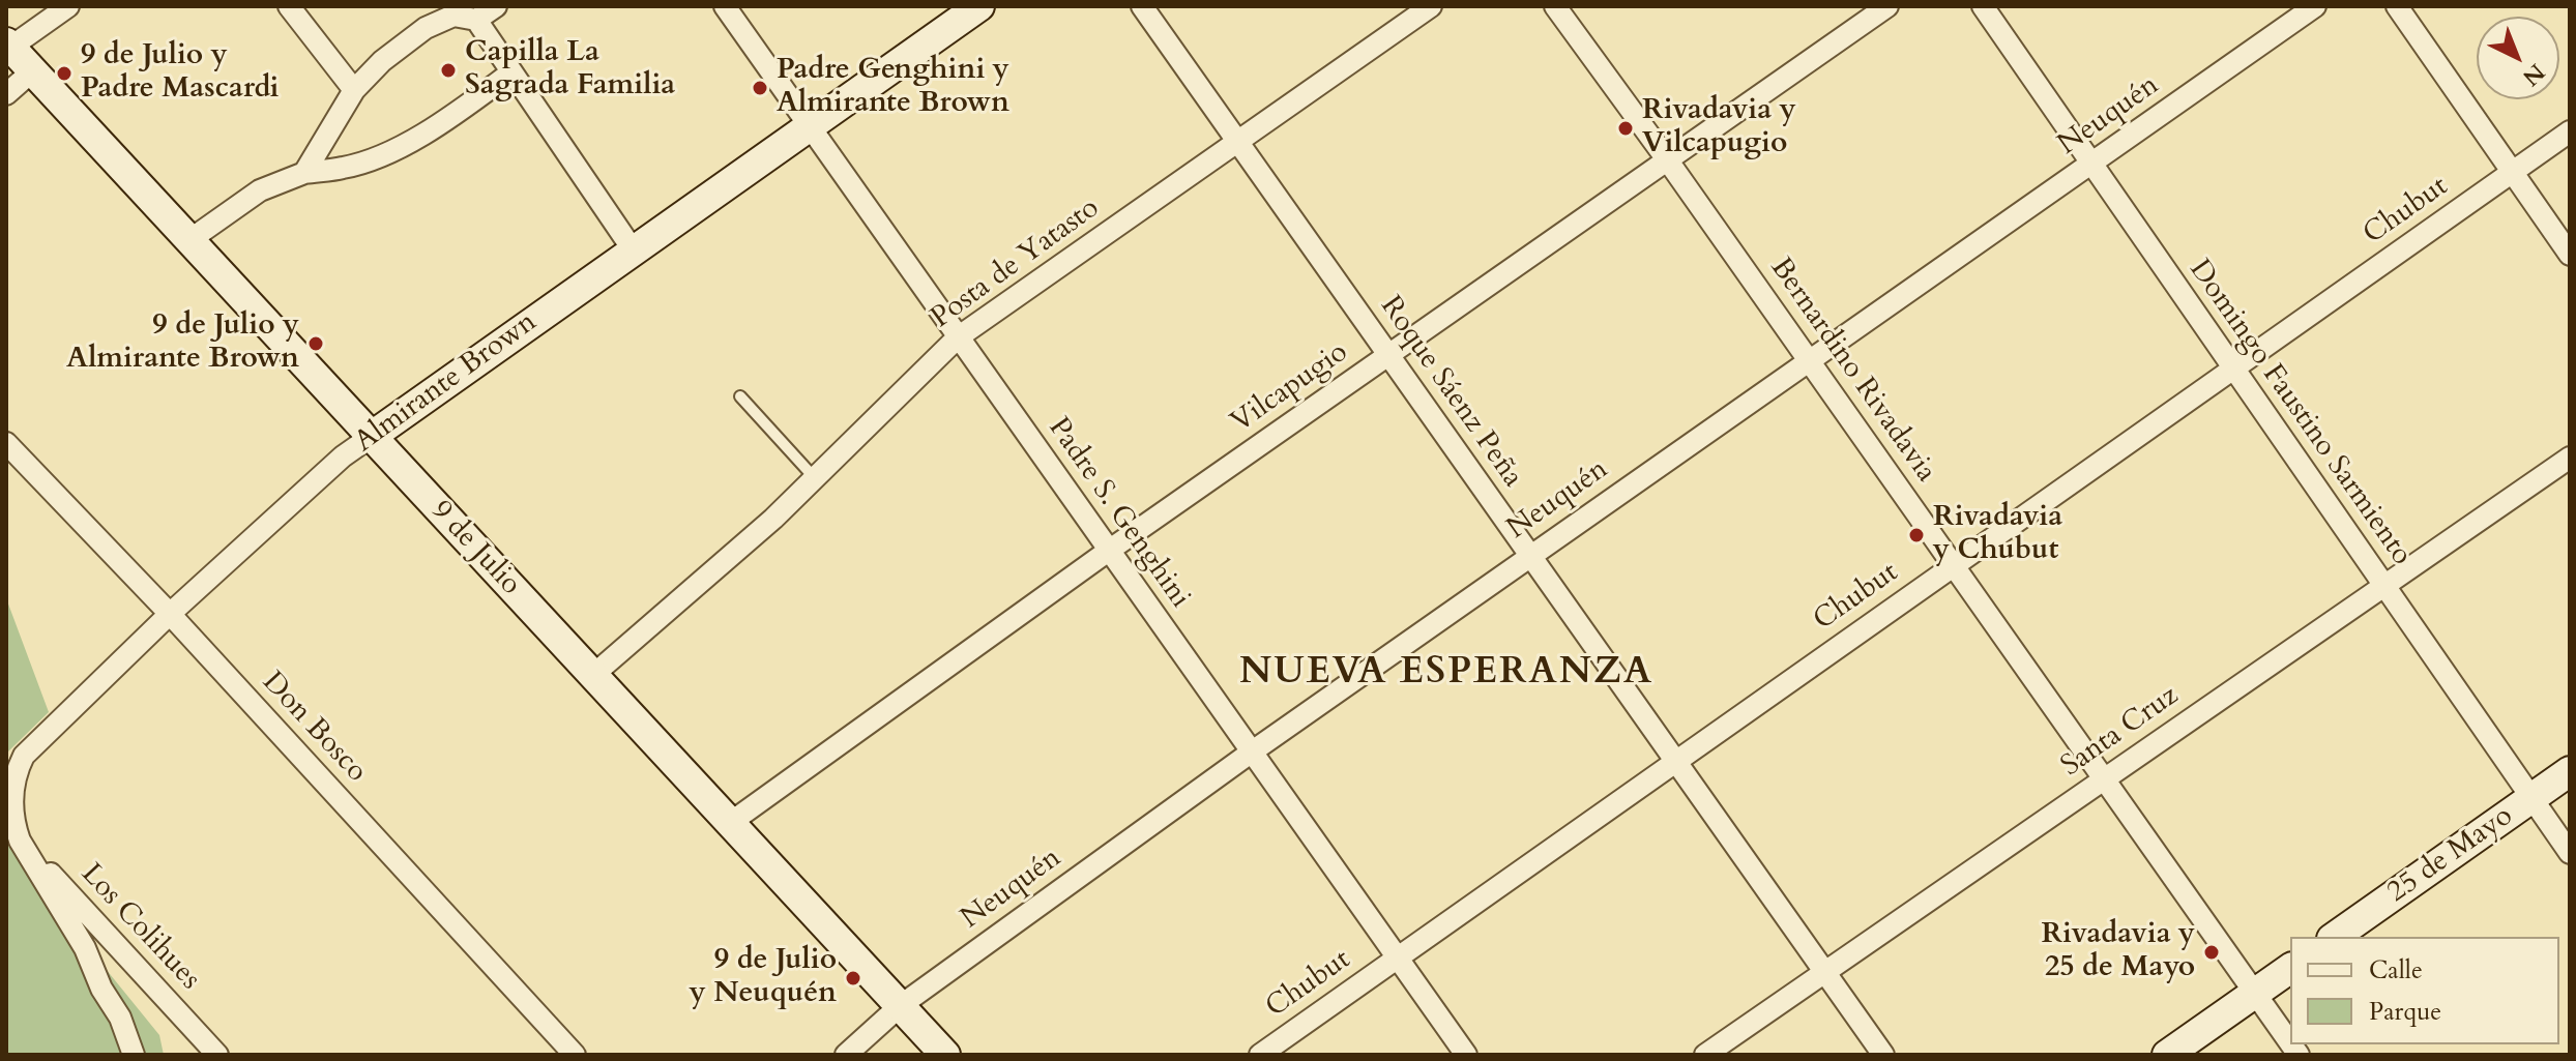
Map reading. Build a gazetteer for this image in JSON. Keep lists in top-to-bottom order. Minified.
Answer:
{"streets":{"street":["Neuquén","Chubut","Posta de Yatasto","Bernardino Rivadavia","Almirante Brown","Vilcapugio","Roque Sáenz Peña","Domingo Faustino Sarmiento","Padre S. Genghini","9 de Julio","Don Bosco","Santa Cruz","25 de Mayo","Los Colihues"]},"crossings":[["Neuquén","Bernardino Rivadavia"],["Neuquén","Roque Sáenz Peña"],["Neuquén","Domingo Faustino Sarmiento"],["Neuquén","Padre S. Genghini"],["Neuquén","9 de Julio"],["Chubut","Bernardino Rivadavia"],["Chubut","Roque Sáenz Peña"],["Chubut","Domingo Faustino Sarmiento"],["Chubut","Padre S. Genghini"],["Posta de Yatasto","Roque Sáenz Peña"],["Posta de Yatasto","Padre S. Genghini"],["Posta de Yatasto","9 de Julio"],["Bernardino Rivadavia","Vilcapugio"],["Bernardino Rivadavia","Santa Cruz"],["Almirante Brown","Padre S. Genghini"],["Almirante Brown","9 de Julio"],["Almirante Brown","Don Bosco"],["Almirante Brown","Los Colihues"],["Vilcapugio","Roque Sáenz Peña"],["Vilcapugio","Padre S. Genghini"],["Vilcapugio","9 de Julio"],["Roque Sáenz Peña","Santa Cruz"],["Domingo Faustino Sarmiento","Santa Cruz"],["Domingo Faustino Sarmiento","25 de Mayo"]],"districts":["NUEVA ESPERANZA"],"places":["Capilla La Sagrada Familia","9 de Julio y Padre Mascardi","Padre Genghini y Almirante Brown","Rivadavia y Vilcapugio","9 de Julio y Almirante Brown","Rivadavia y Chubut","Rivadavia y 25 de Mayo","9 de Julio y Neuquén"],"legend":["Calle","Parque"],"north":"bottom right"}
